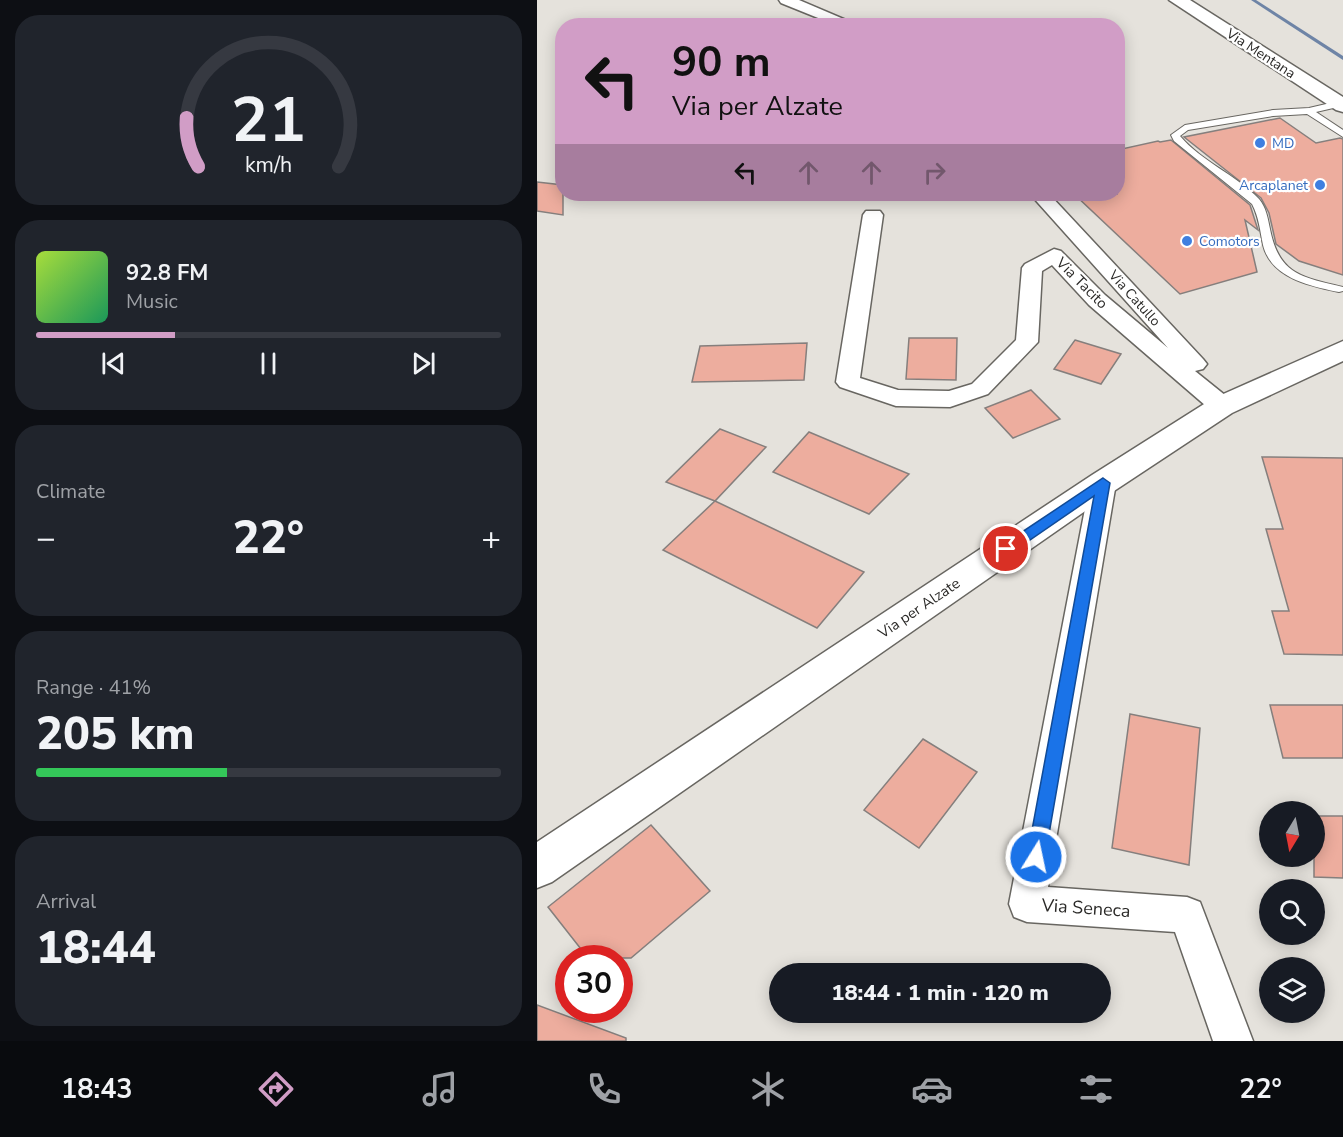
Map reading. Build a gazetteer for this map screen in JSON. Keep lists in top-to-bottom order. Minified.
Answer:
{"streets":{"street":["Via Mentana","Via Tacito","Via Catullo","Via per Alzate","Via Seneca"]},"crossings":[["Via Tacito","Via Catullo"],["Via Tacito","Via per Alzate"],["Via Catullo","Via per Alzate"],["Via per Alzate","Via Seneca"]],"places":["MD","Arcaplanet","Comotors"],"north":"bottom","page":{"turn":["90 m","Via per Alzate"],"song":["92.8 FM","Music"],"tile":["Climate",["Range · 41%","205 km"],["Arrival","18:44"]],"heat":["−","22°","+"],"limit":"30","trip":"18:44 · 1 min · 120 m","tabs":["18:43","22°"],"gauge":["21","km/h"]}}
